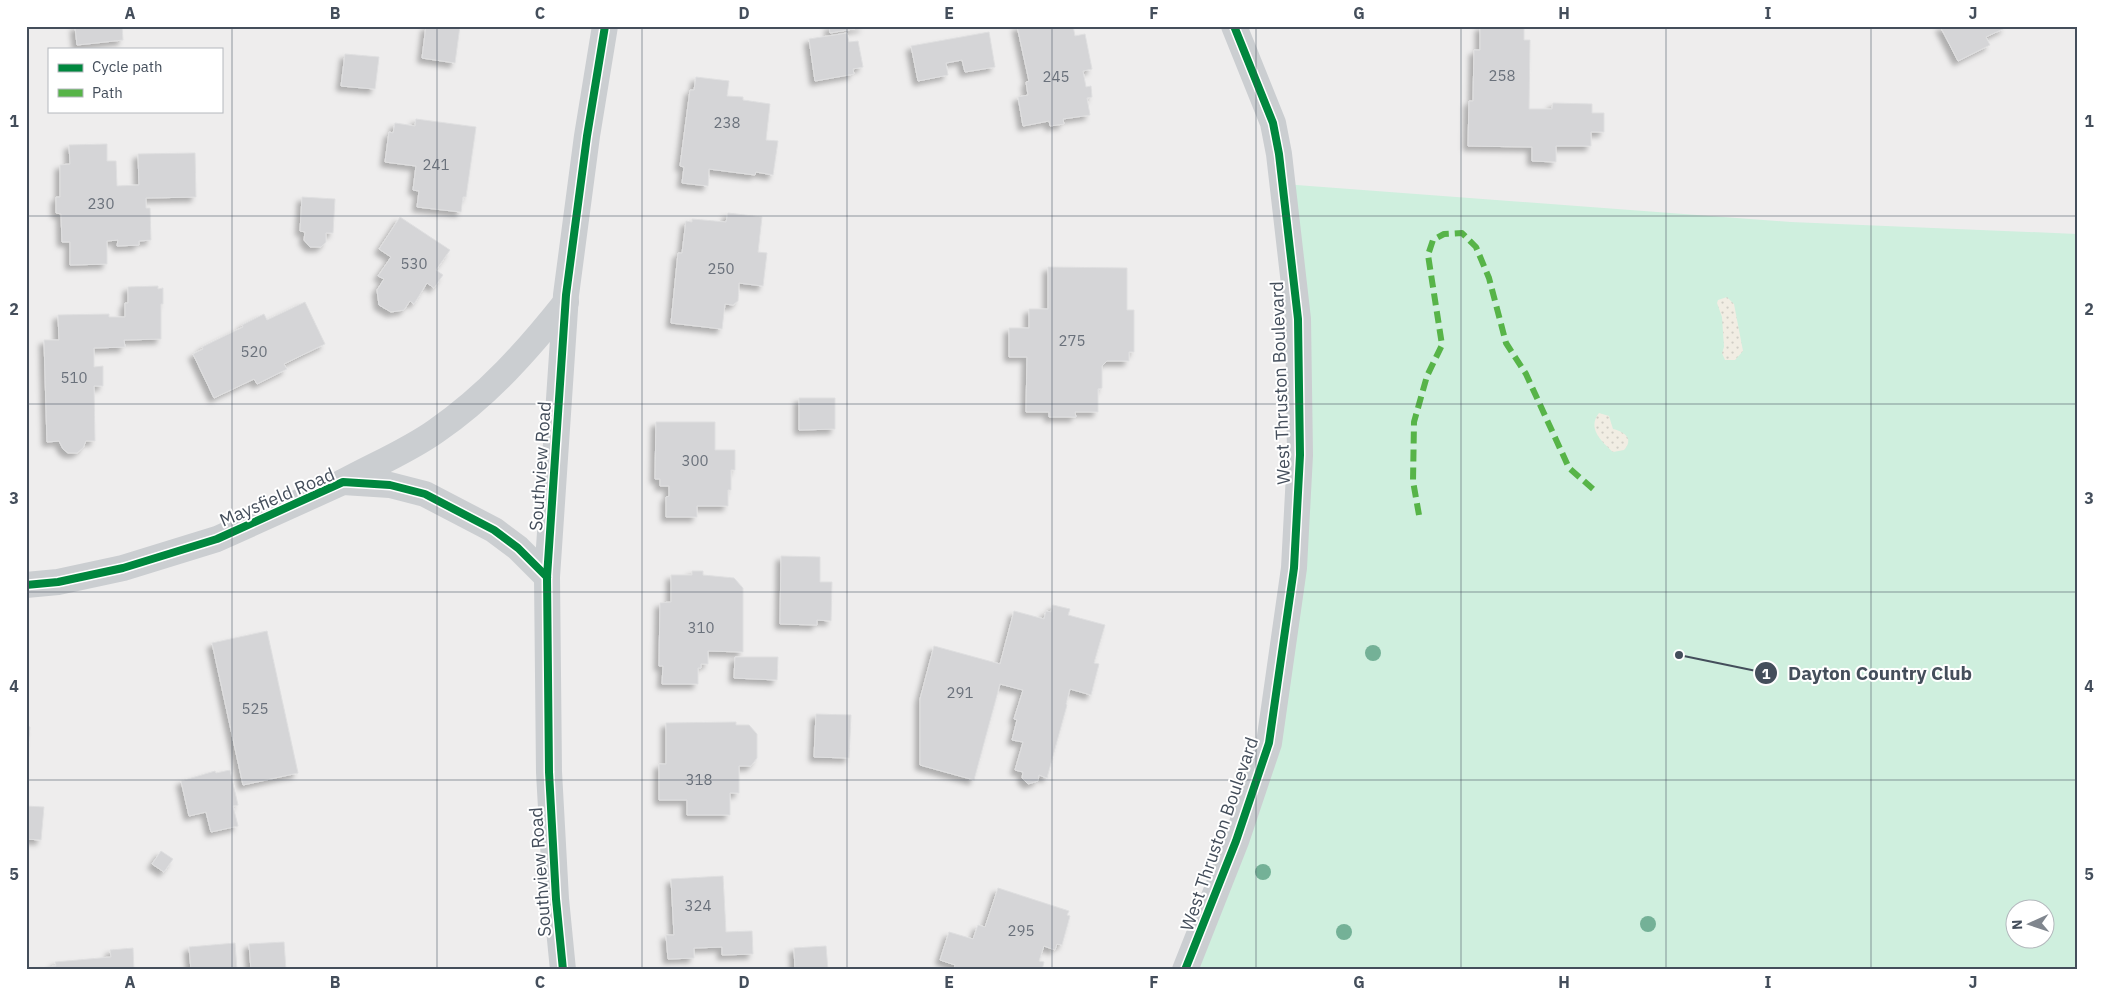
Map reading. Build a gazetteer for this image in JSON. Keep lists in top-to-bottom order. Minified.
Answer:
{"streets":{"street":["West Thruston Boulevard","Southview Road","Maysfield Road"]},"crossings":[["Southview Road","Maysfield Road"]],"places":["Dayton Country Club"],"house_numbers":["258","245","238","241","230","530","250","275","520","510","300","310","291","525","318","324","295"],"legend":["Cycle path","Path"],"north":"left","grid":{"columns":["A","B","C","D","E","F","G","H","I","J"],"rows":["1","2","3","4","5"]}}
